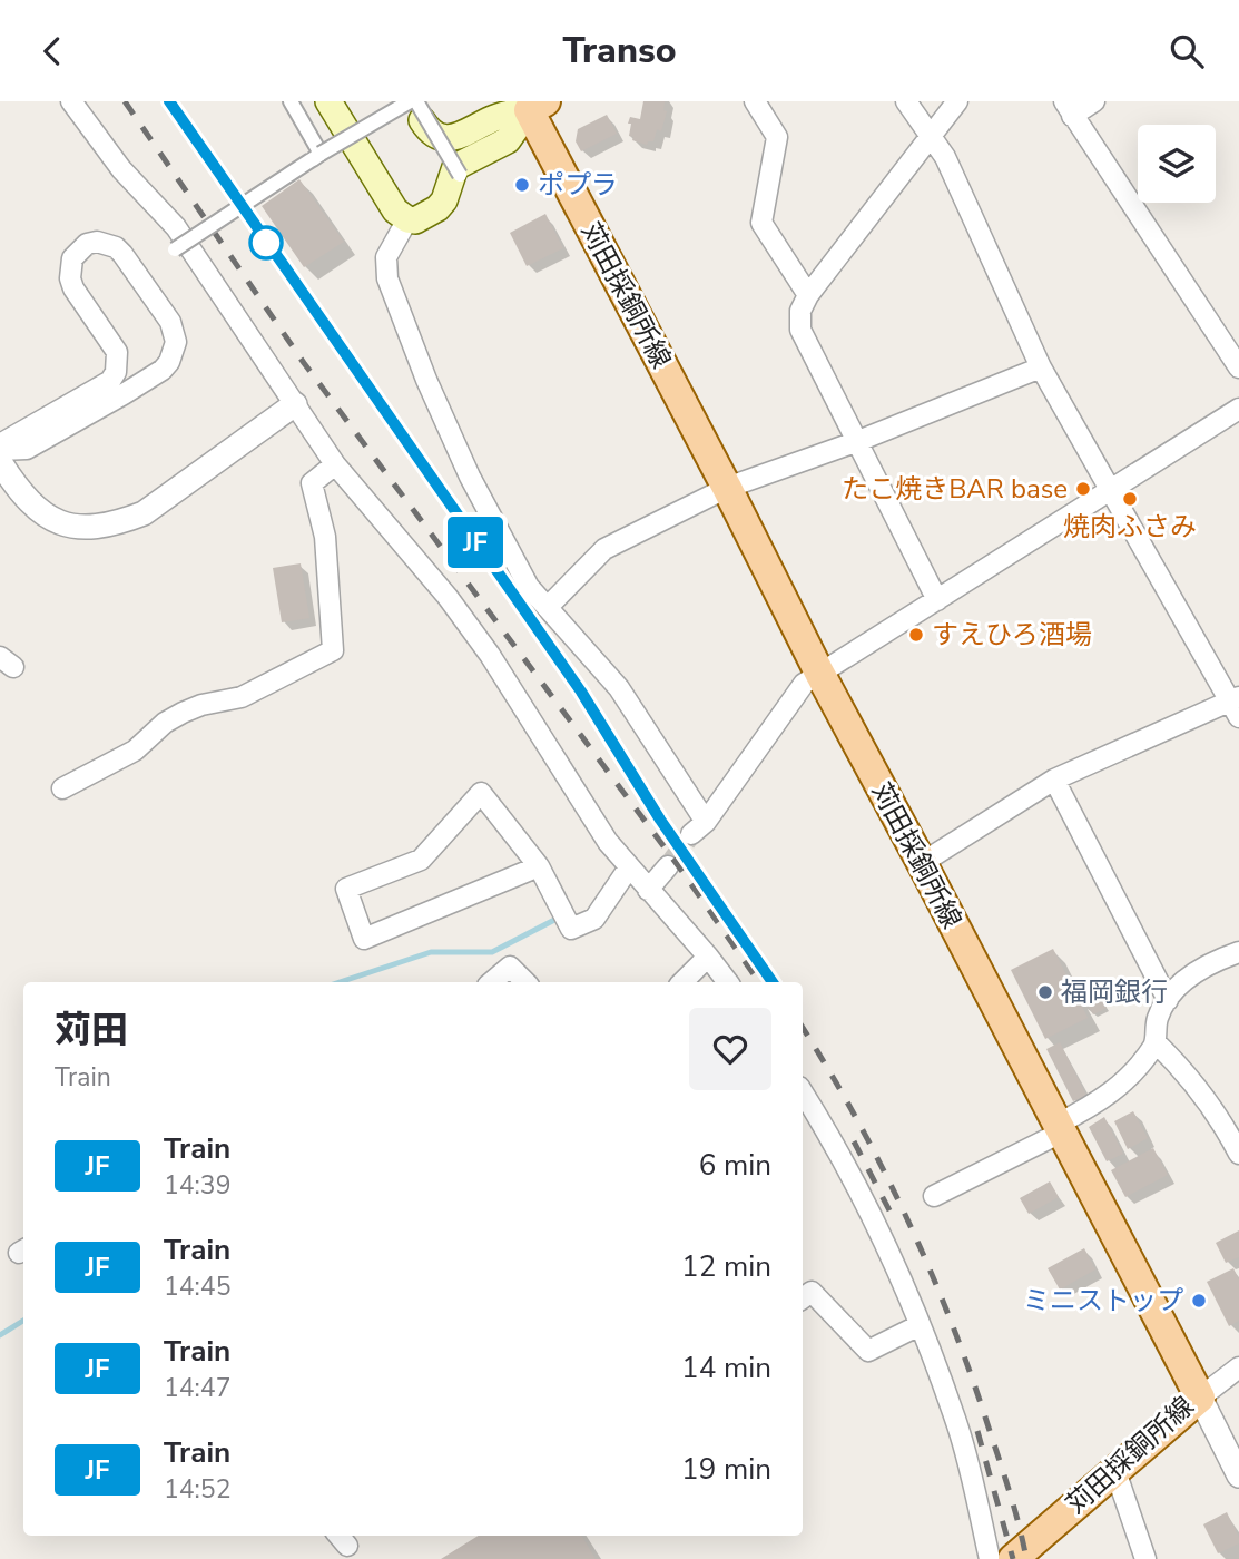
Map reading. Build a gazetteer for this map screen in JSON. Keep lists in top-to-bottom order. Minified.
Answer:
{"streets":{"main road":["苅田採銅所線"]},"places":["ポプラ","たこ焼きBAR base","焼肉ふさみ","すえひろ酒場","福岡銀行","ミニストップ"],"page":{"header":"Transo","on_map":"JF","heading":["苅田","Train"],"list":[{"mark":"JF","name":"Train","note":"14:39","value":"6 min"},{"mark":"JF","name":"Train","note":"14:45","value":"12 min"},{"mark":"JF","name":"Train","note":"14:47","value":"14 min"},{"mark":"JF","name":"Train","note":"14:52","value":"19 min"}]}}
